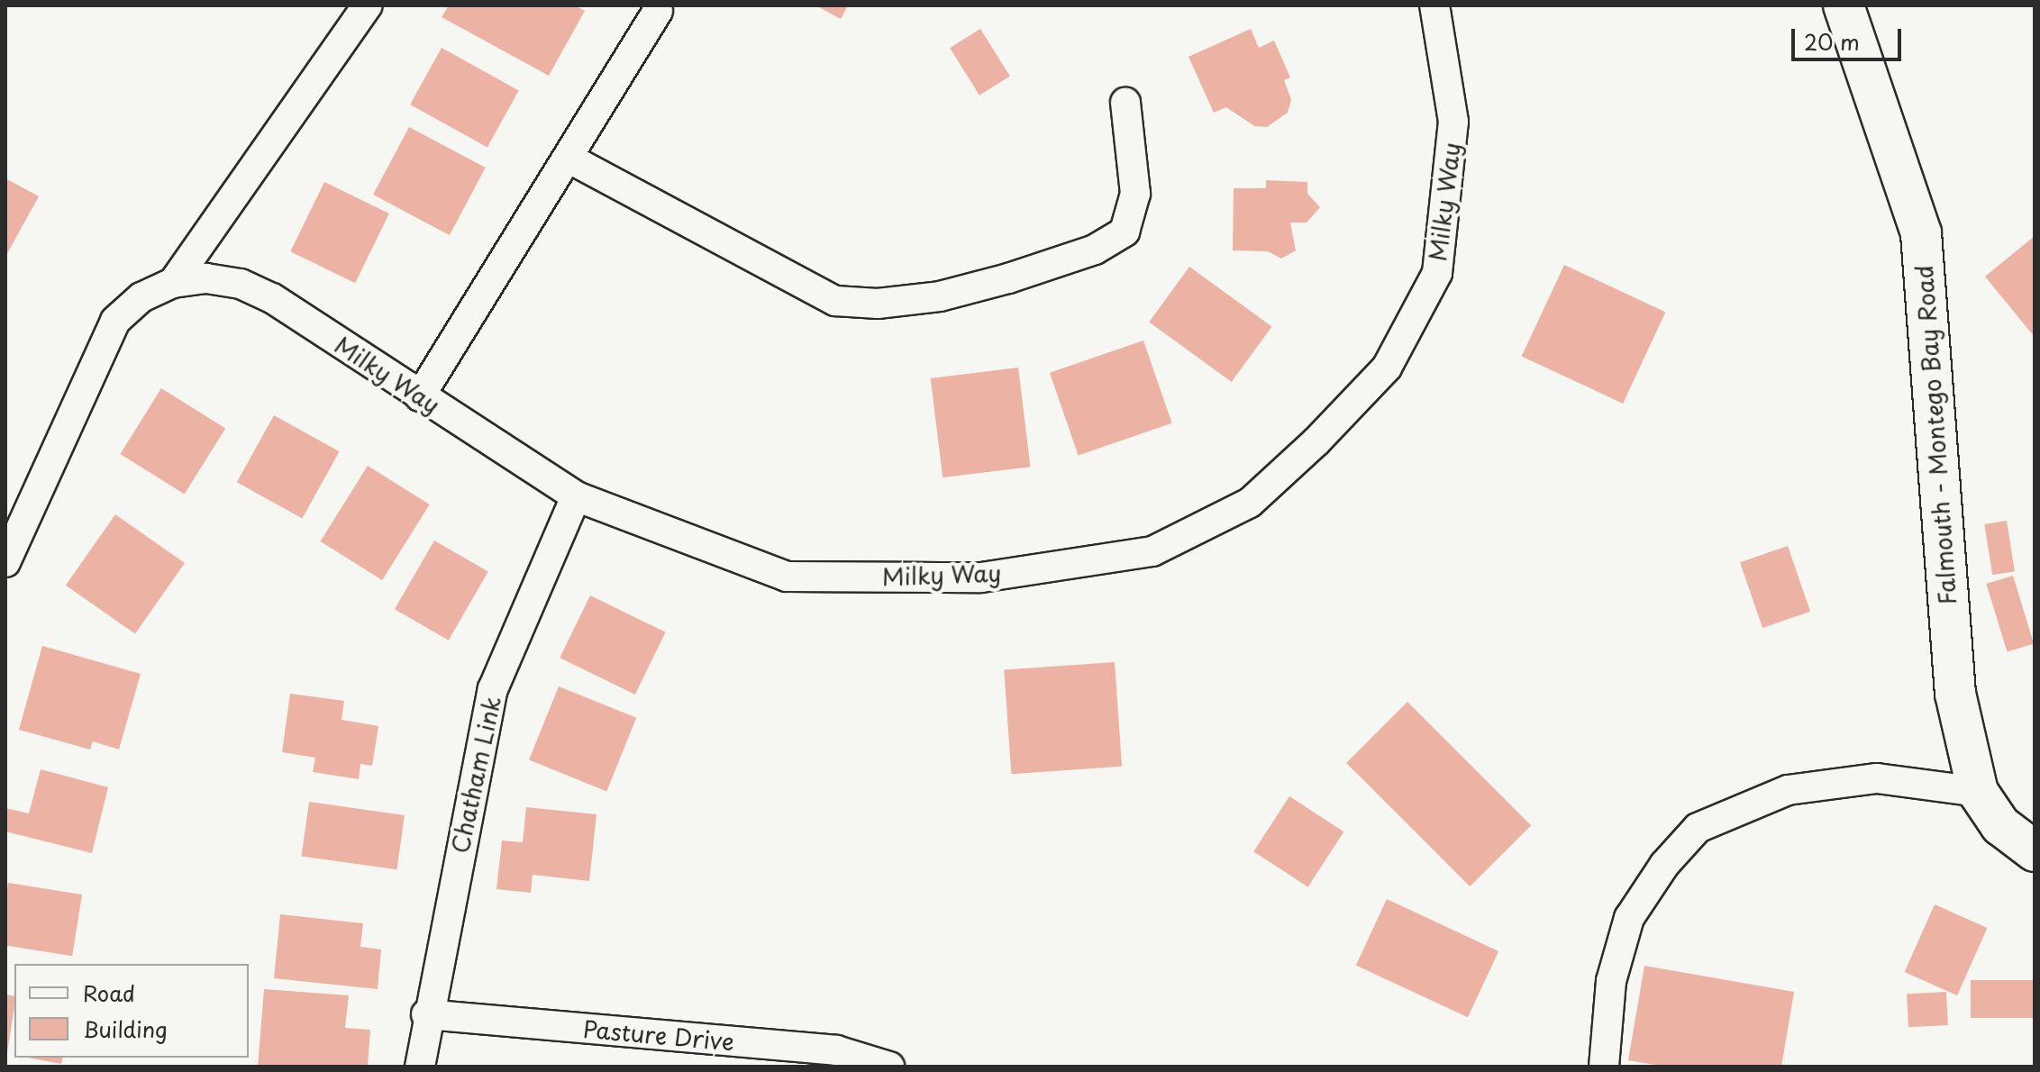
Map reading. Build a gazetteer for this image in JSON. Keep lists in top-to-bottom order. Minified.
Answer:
{"streets":{"main road":["Falmouth - Montego Bay Road"],"street":["Milky Way","Chatham Link","Pasture Drive"]},"crossings":[["Milky Way","Chatham Link"],["Chatham Link","Pasture Drive"]],"legend":["Road","Building"],"scale_bar":"20 m"}
